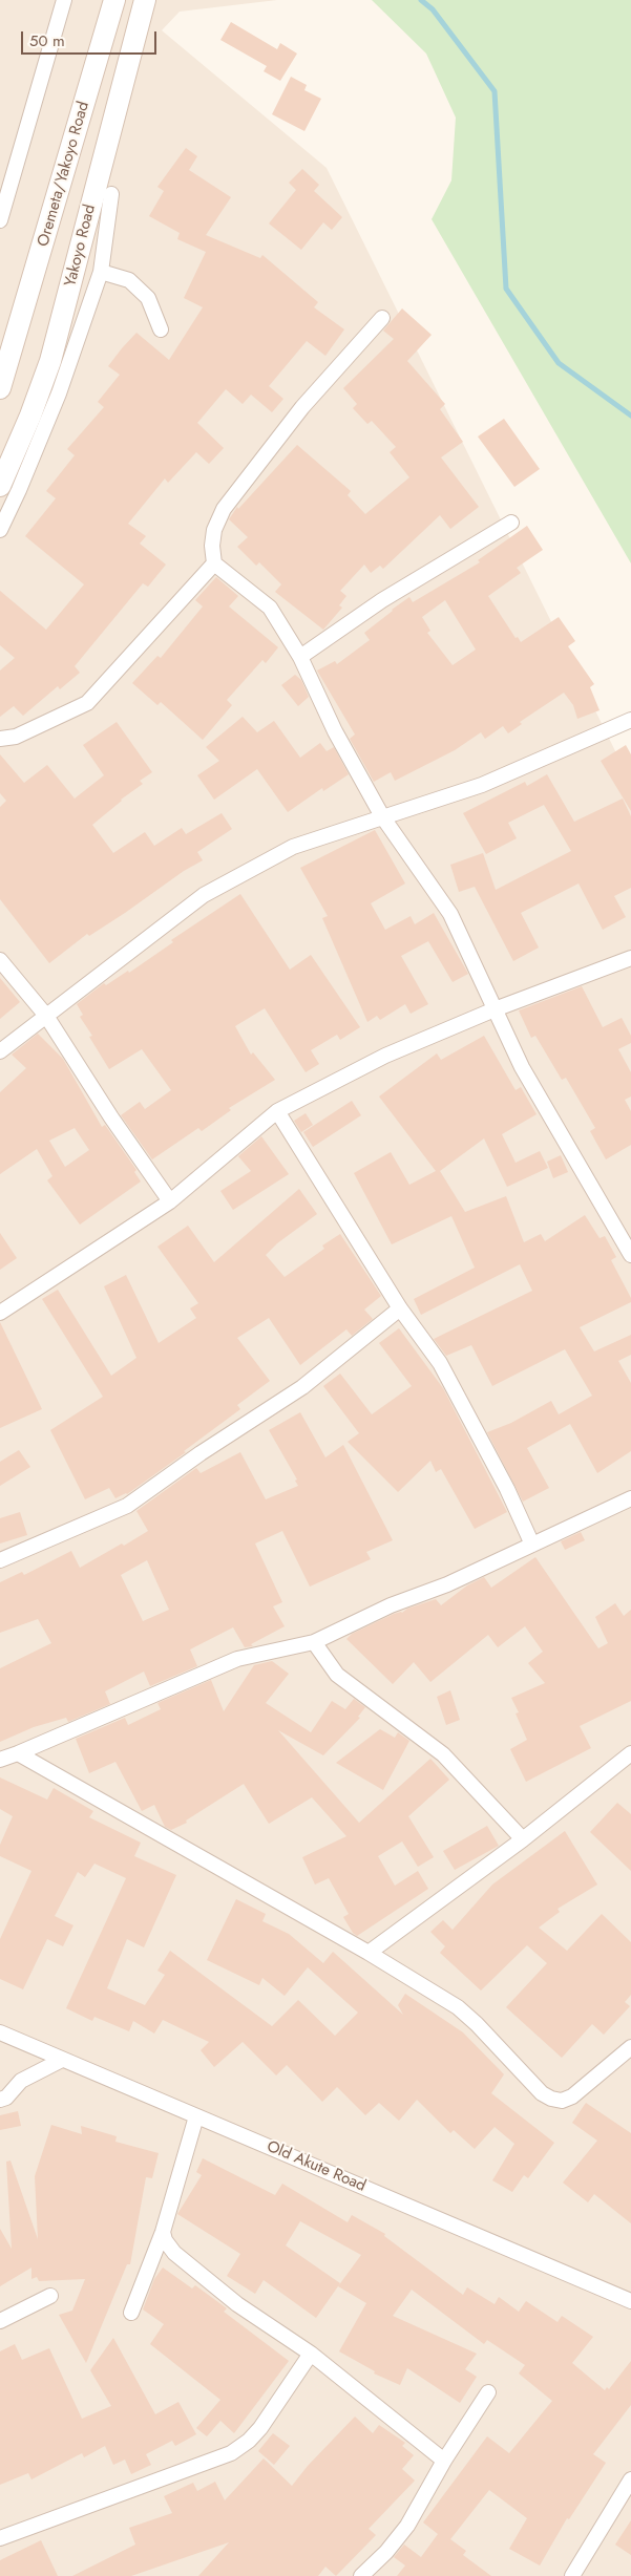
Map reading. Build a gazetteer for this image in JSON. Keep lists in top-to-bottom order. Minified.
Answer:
{"streets":{"main road":["Oremeta/Yakoyo Road","Yakoyo Road"],"street":["Old Akute Road"]},"scale_bar":"50 m"}
